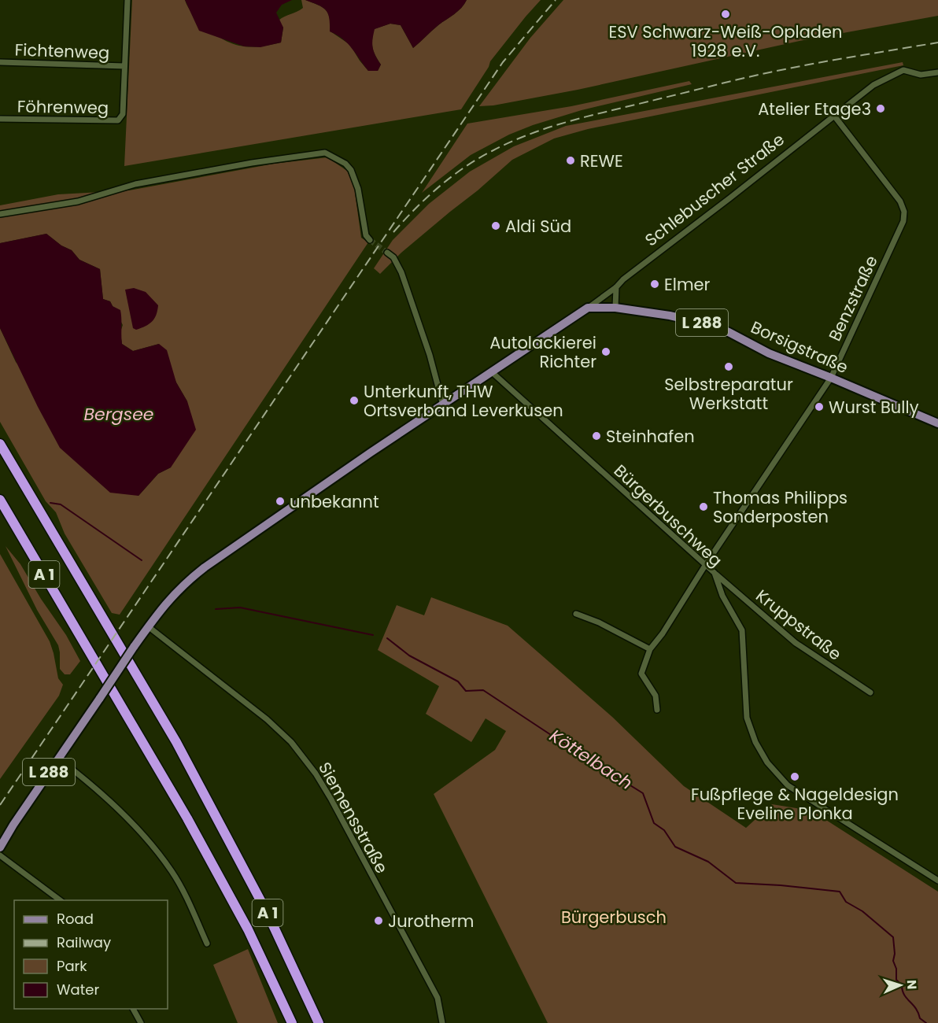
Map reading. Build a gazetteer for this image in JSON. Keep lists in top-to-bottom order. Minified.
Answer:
{"streets":{"highway":["A 1"],"main road":["Schlebuscher Straße","L 288","Borsigstraße"],"street":["Fichtenweg","Föhrenweg","Benzstraße","Bürgerbuschweg","Kruppstraße","Siemensstraße"]},"crossings":[["Fichtenweg","Föhrenweg"],["Schlebuscher Straße","Benzstraße"],["Schlebuscher Straße","L 288"],["Schlebuscher Straße","Borsigstraße"],["Schlebuscher Straße","Bürgerbuschweg"],["Schlebuscher Straße","Siemensstraße"],["Benzstraße","Borsigstraße"],["Benzstraße","Bürgerbuschweg"],["Bürgerbuschweg","Kruppstraße"]],"water":["Bergsee","Köttelbach"],"parks":["Bürgerbusch"],"places":["ESV Schwarz-Weiß-Opladen 1928 e.V.","Atelier Etage3","REWE","Aldi Süd","Elmer","Autolackierei Richter","Selbstreparatur Werkstatt","Unterkunft, THW Ortsverband Leverkusen","Wurst Bully","Steinhafen","unbekannt","Thomas Philipps Sonderposten","Fußpflege & Nageldesign Eveline Plonka","Jurotherm"],"legend":["Road","Railway","Park","Water"],"north":"right"}
